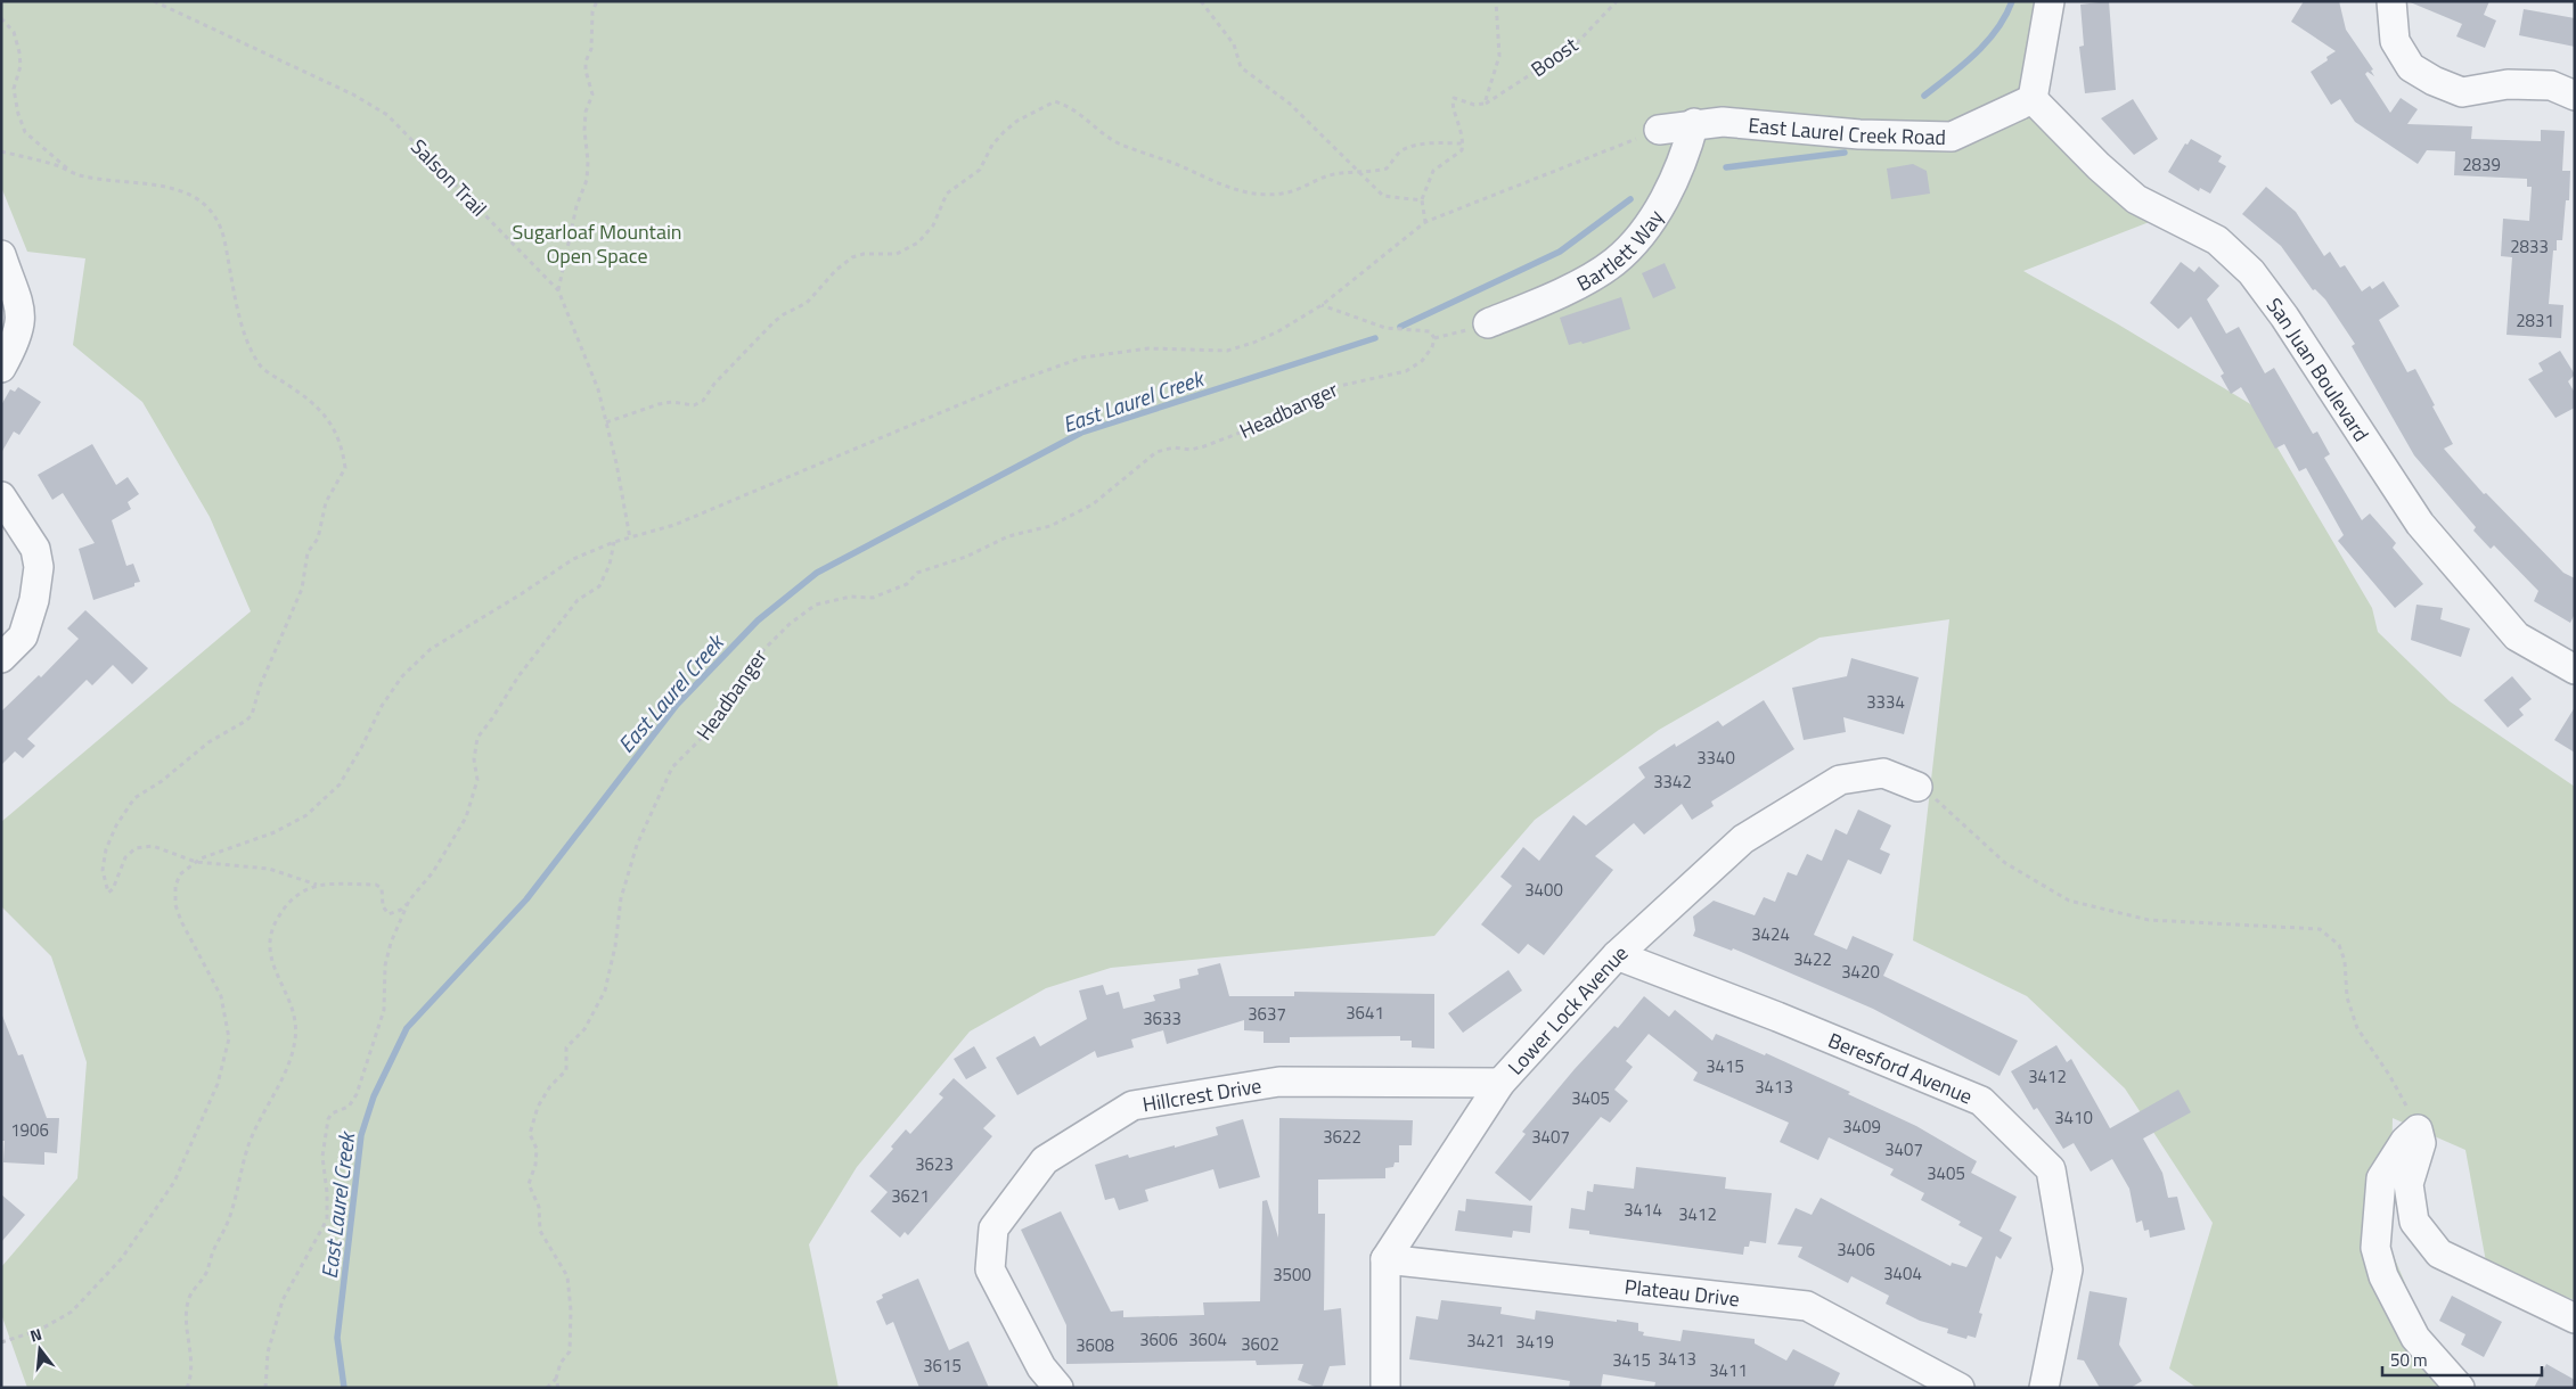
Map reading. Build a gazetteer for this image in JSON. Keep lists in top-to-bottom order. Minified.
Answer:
{"streets":{"street":["East Laurel Creek Road","Bartlett Way","San Juan Boulevard","Lower Lock Avenue","Beresford Avenue","Hillcrest Drive","Plateau Drive"],"path":["Boost","Salson Trail","Headbanger"]},"crossings":[["East Laurel Creek Road","Bartlett Way"],["East Laurel Creek Road","San Juan Boulevard"],["Lower Lock Avenue","Beresford Avenue"],["Lower Lock Avenue","Hillcrest Drive"],["Lower Lock Avenue","Plateau Drive"]],"water":["East Laurel Creek"],"parks":["Sugarloaf Mountain Open Space"],"house_numbers":["2839","2833","2831","3334","3340","3342","3400","3424","3422","3420","3641","3637","3633","3415","3412","3413","3405","3410","3409","1906","3622","3407","3407","3623","3405","3621","3414","3412","3406","3404","3500","3606","3604","3421","3419","3602","3608","3413","3415","3615","3411"],"scale_bar":"50 m","north":"top"}
